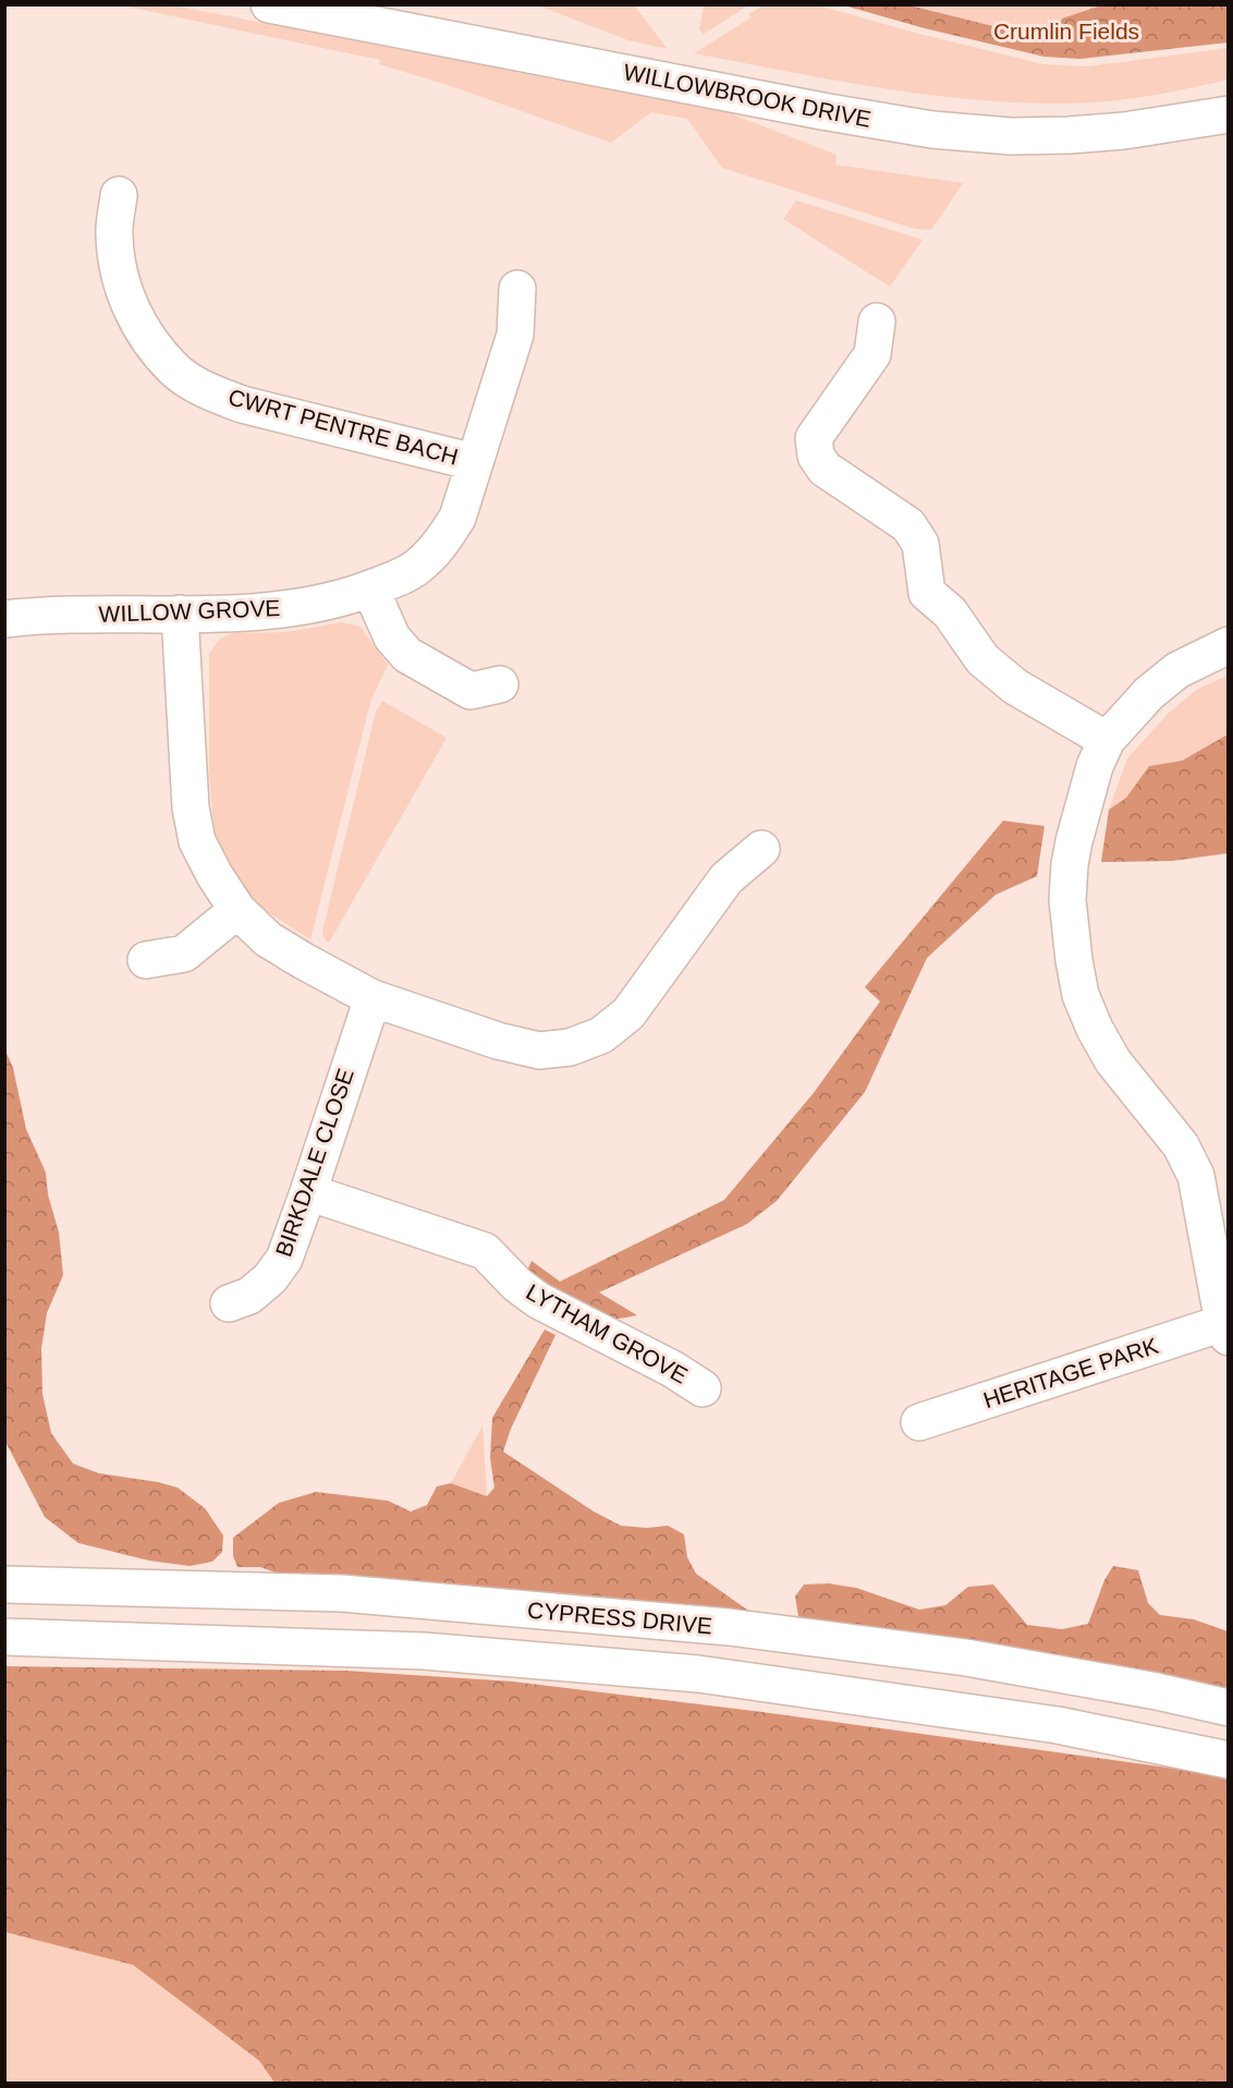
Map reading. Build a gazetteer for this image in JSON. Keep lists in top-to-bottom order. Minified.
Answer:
{"streets":{"street":["WILLOWBROOK DRIVE","CWRT PENTRE BACH","WILLOW GROVE","BIRKDALE CLOSE","LYTHAM GROVE","HERITAGE PARK","CYPRESS DRIVE"]},"crossings":[["CWRT PENTRE BACH","WILLOW GROVE"],["BIRKDALE CLOSE","LYTHAM GROVE"]],"parks":["Crumlin Fields"]}
